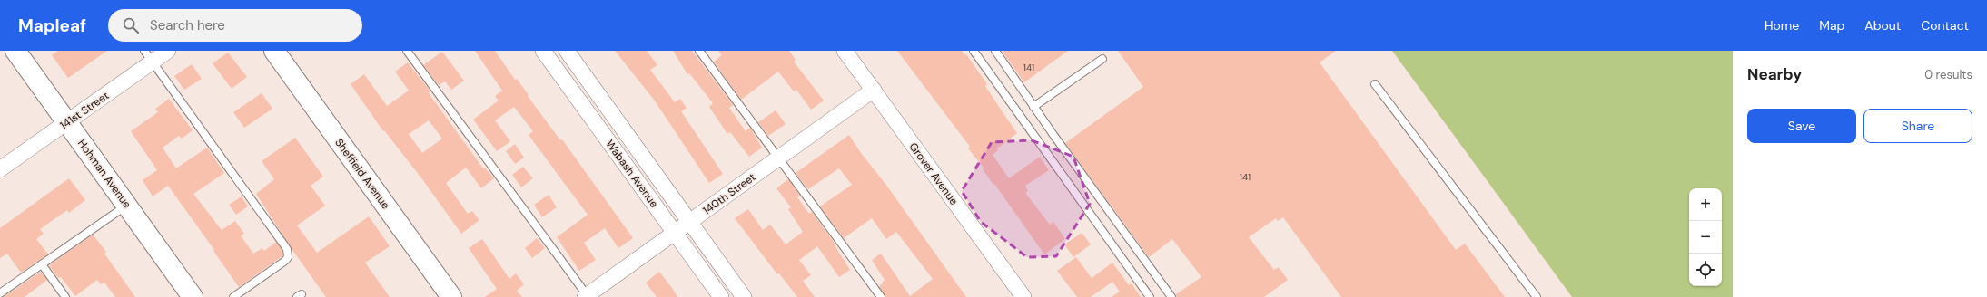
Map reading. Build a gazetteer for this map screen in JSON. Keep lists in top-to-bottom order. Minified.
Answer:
{"streets":{"main road":["Hohman Avenue","Sheffield Avenue"],"street":["141st Street","Wabash Avenue","Grover Avenue","140th Street"]},"crossings":[["141st Street","Hohman Avenue"],["Wabash Avenue","140th Street"],["Grover Avenue","140th Street"]],"house_numbers":["141","141"],"page":{"header":"Mapleaf","search":"Search here","nav":["Home","Map","About","Contact"],"heading":["Nearby","0 results"],"buttons":["Save","Share"],"map_buttons":["+","−"]}}
